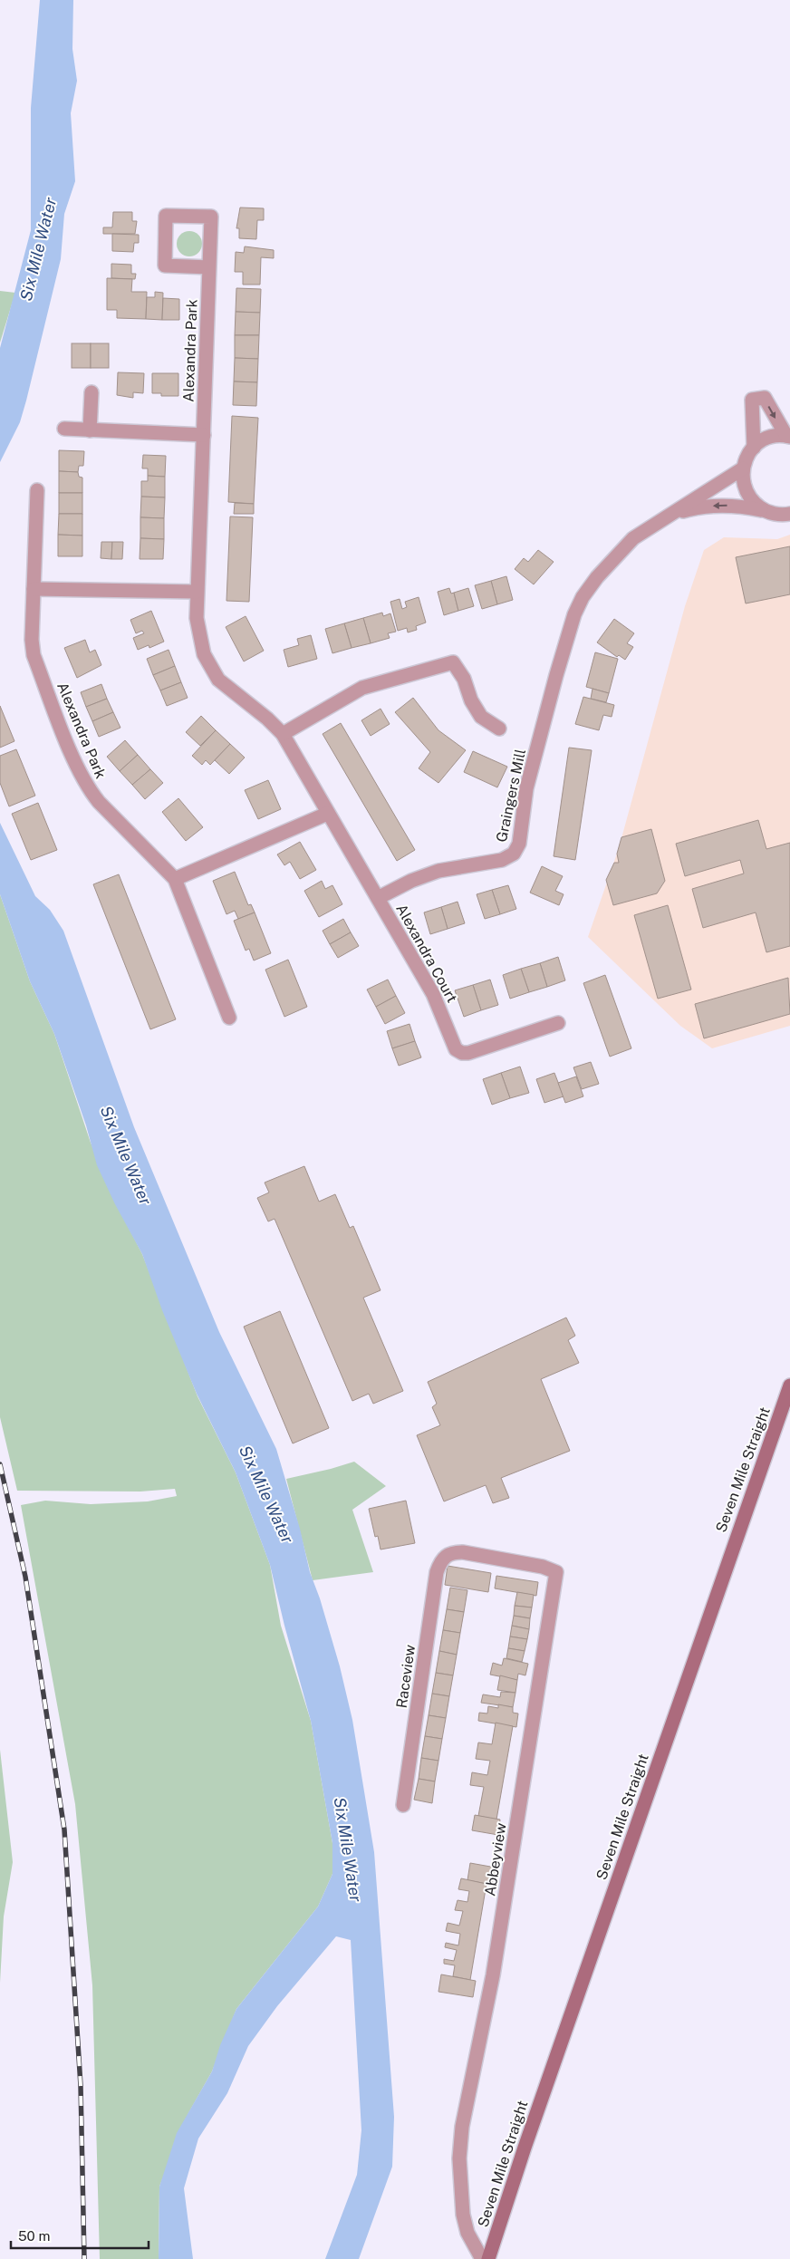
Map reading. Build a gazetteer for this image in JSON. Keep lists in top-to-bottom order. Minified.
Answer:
{"streets":{"main road":["Seven Mile Straight"],"street":["Alexandra Park","Graingers Mill","Alexandra Court","Raceview","Abbeyview"]},"crossings":[["Graingers Mill","Alexandra Court"],["Raceview","Abbeyview"]],"water":["Six Mile Water"],"scale_bar":"50 m"}
